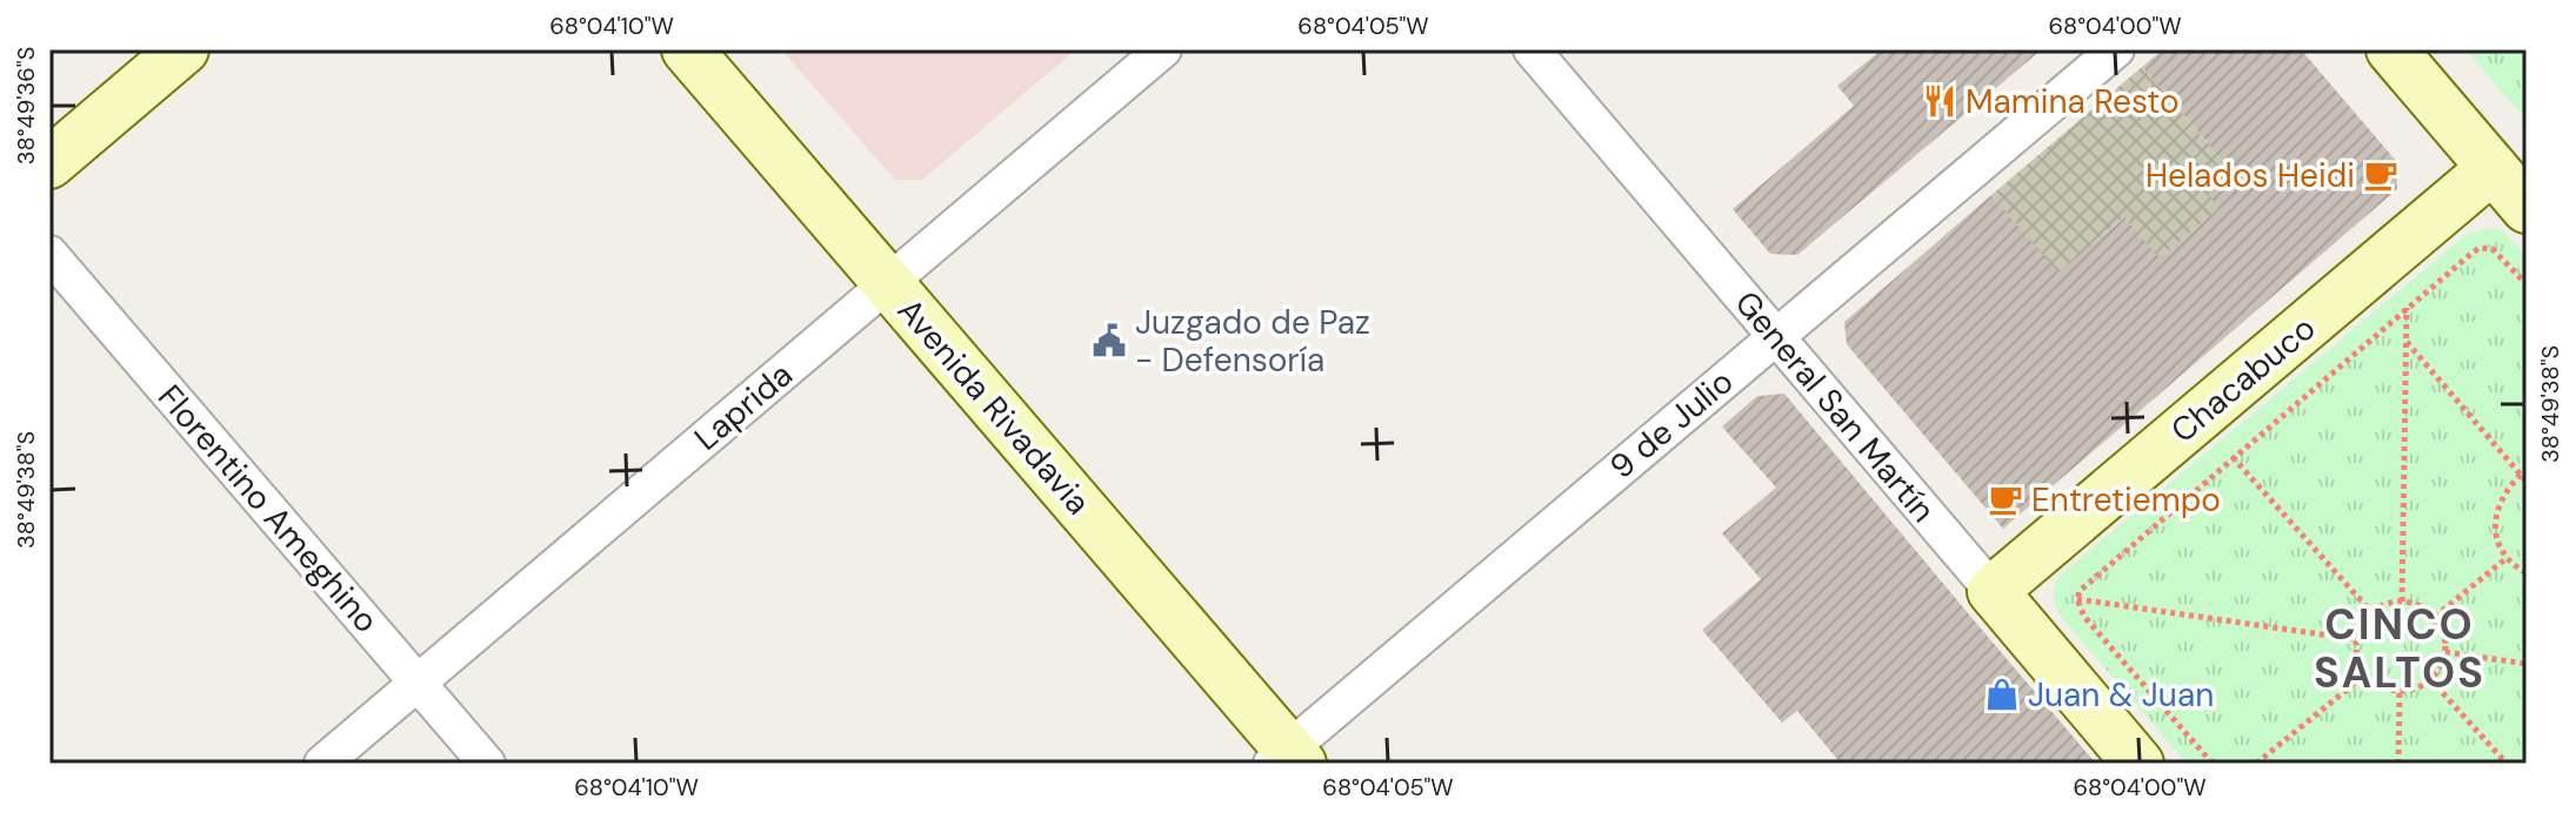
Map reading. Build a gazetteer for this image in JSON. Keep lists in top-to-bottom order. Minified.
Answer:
{"streets":{"main road":["Chacabuco","Avenida Rivadavia","General San Martín"],"street":["Laprida","9 de Julio","Florentino Ameghino"]},"crossings":[["Chacabuco","General San Martín"],["Laprida","Avenida Rivadavia"],["Laprida","Florentino Ameghino"],["Avenida Rivadavia","9 de Julio"],["General San Martín","9 de Julio"]],"districts":["CINCO SALTOS"],"places":{"restaurant":["Mamina Resto"],"cafe":["Helados Heidi","Entretiempo"],"public building":["Juzgado de Paz - Defensoría"],"shop":["Juan & Juan"]},"coordinates":["68°04'10\"W","68°04'05\"W","68°04'00\"W","38°49'36\"S","38°49'38\"S"]}
